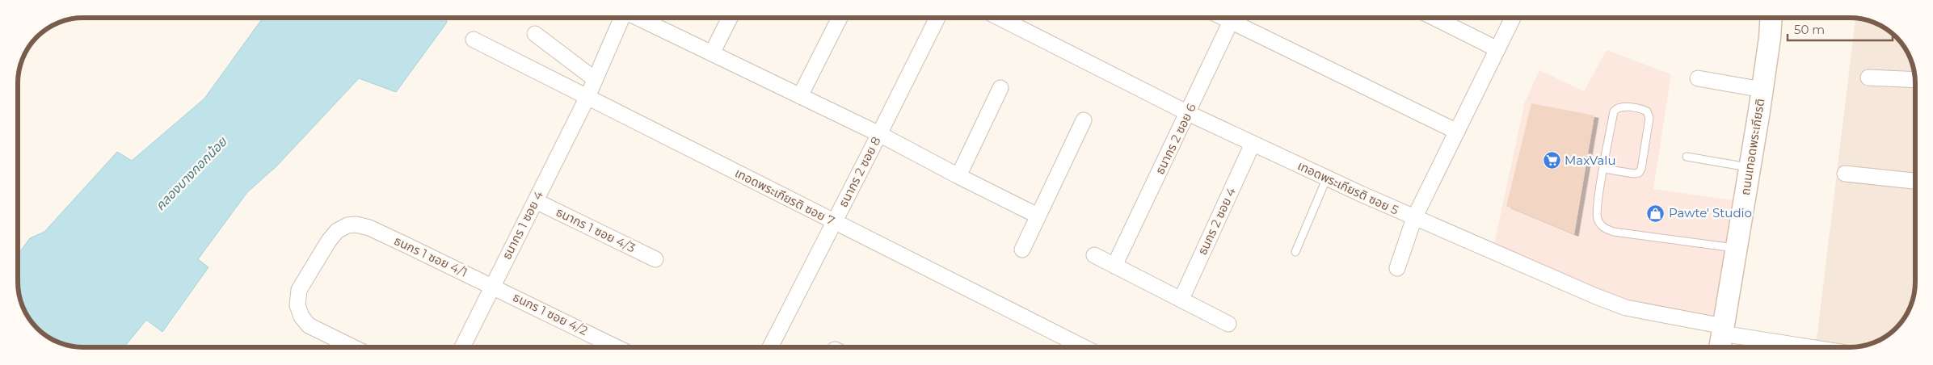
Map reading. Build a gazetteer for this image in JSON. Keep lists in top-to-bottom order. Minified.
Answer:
{"streets":{"main road":["ถนนเทอดพระเกียรติ"],"street":["ธนากร 2 ซอย 6","ธนากร 2 ซอย 8","เทอดพระเกียรติ ซอย 5","เทอดพระเกียรติ ซอย 7","ธนกร 2 ซอย 4","ธนากร 1 ซอย 4","ธนากร 1 ซอย 4/3","ธนกร 1 ซอย 4/1","ธนกร 1 ซอย 4/2"]},"crossings":[["ธนากร 2 ซอย 6","เทอดพระเกียรติ ซอย 5"],["ถนนเทอดพระเกียรติ","เทอดพระเกียรติ ซอย 5"],["ธนากร 2 ซอย 8","เทอดพระเกียรติ ซอย 7"],["เทอดพระเกียรติ ซอย 5","ธนกร 2 ซอย 4"],["เทอดพระเกียรติ ซอย 7","ธนากร 1 ซอย 4"],["ธนากร 1 ซอย 4","ธนากร 1 ซอย 4/3"],["ธนากร 1 ซอย 4","ธนกร 1 ซอย 4/1"],["ธนากร 1 ซอย 4","ธนกร 1 ซอย 4/2"],["ธนกร 1 ซอย 4/1","ธนกร 1 ซอย 4/2"]],"water":["คลองบางกอกน้อย"],"places":{"supermarket":["MaxValu"],"shop":["Pawte' Studio"]},"scale_bar":"50 m"}
